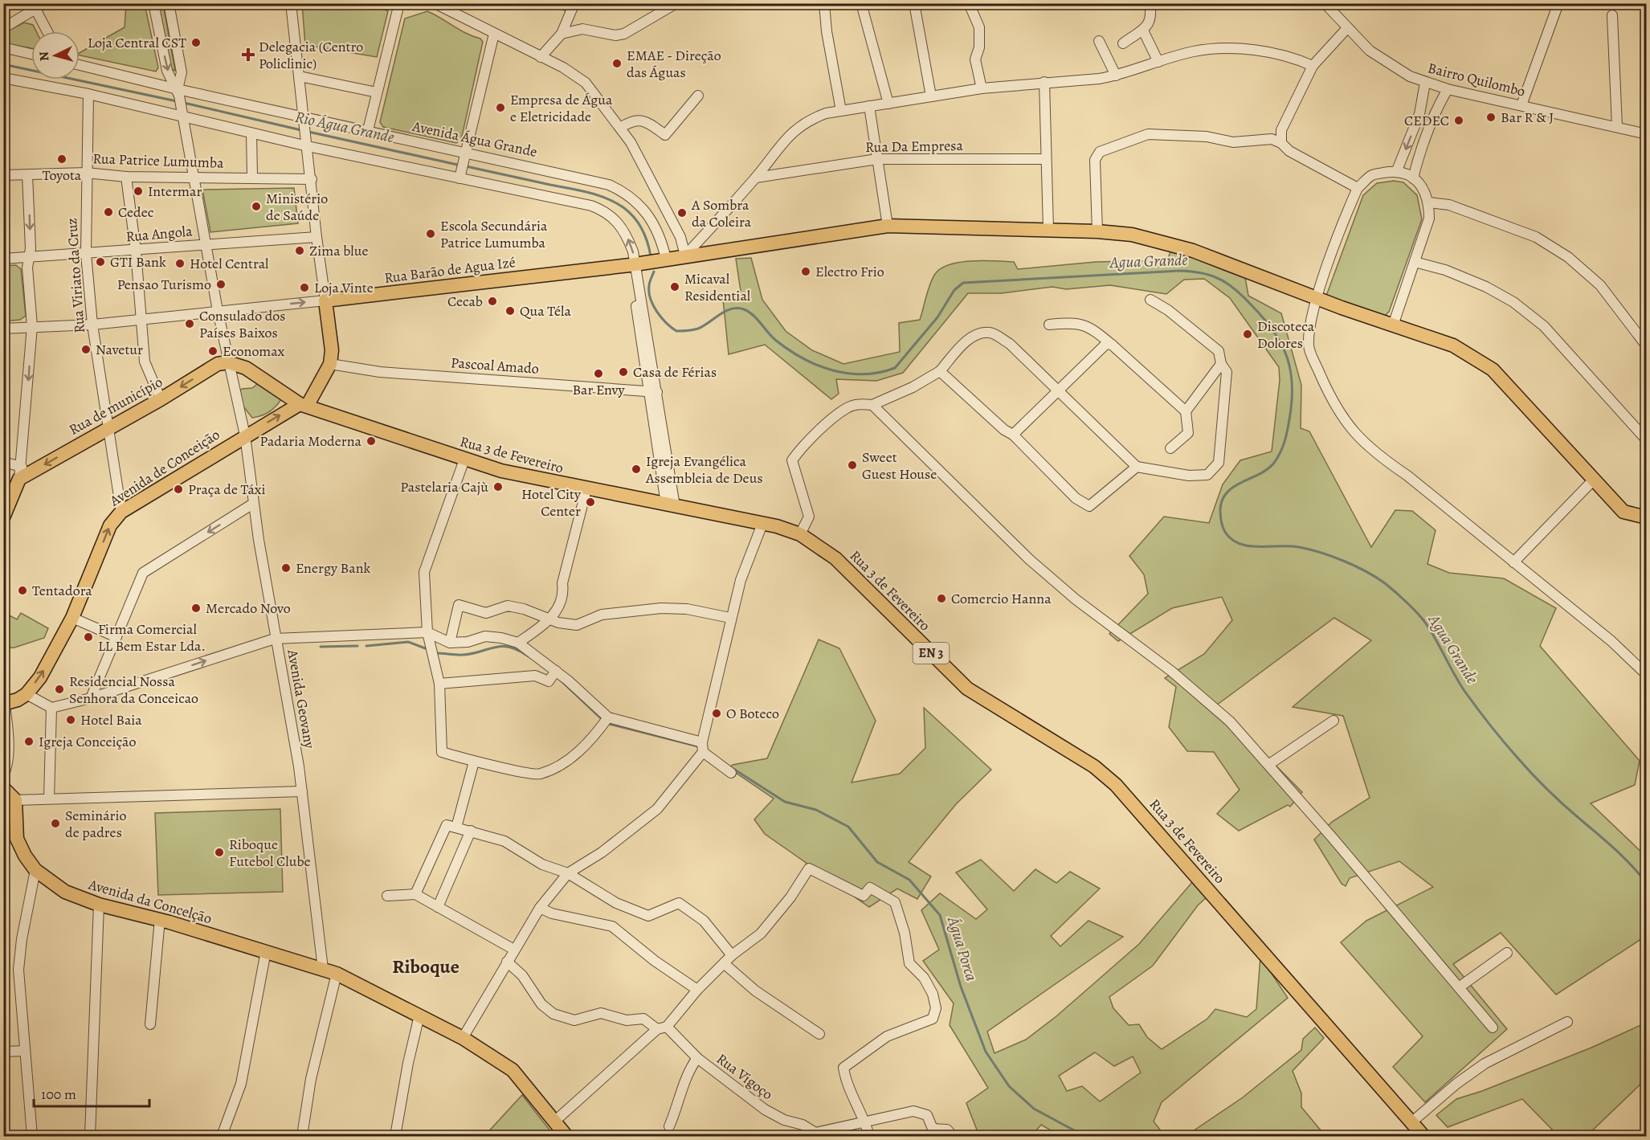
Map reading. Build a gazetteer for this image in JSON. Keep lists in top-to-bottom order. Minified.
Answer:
{"streets":{"main road":["Rua Barão de Agua Izé","Rua de município","Rua 3 de Fevereiro","Avenida de Conceição","EN 3","Avenida da Concelção"],"street":["Bairro Quilombo","Avenida Água Grande","Rua Da Empresa","Rua Patrice Lumumba","Rua Angola","Rua Viriato da Cruz","Pascoal Amado","Avenida Geovany","Rua Vigoço"]},"crossings":[["Avenida Água Grande","Rua Barão de Agua Izé"],["Avenida Água Grande","Avenida Geovany"],["Rua Patrice Lumumba","Rua Viriato da Cruz"],["Rua Patrice Lumumba","Avenida Geovany"],["Rua Angola","Rua Viriato da Cruz"],["Rua Angola","Avenida Geovany"],["Rua Viriato da Cruz","Rua de município"],["Rua Viriato da Cruz","Avenida de Conceição"],["Rua de município","Rua 3 de Fevereiro"],["Rua de município","Avenida Geovany"],["Rua 3 de Fevereiro","Avenida de Conceição"],["Rua 3 de Fevereiro","Avenida Geovany"],["Avenida de Conceição","Avenida Geovany"],["Avenida Geovany","Avenida da Concelção"]],"one_way":["Rua de município","Avenida de Conceição"],"districts":["Riboque"],"water":["Rio Água Grande","Agua Grande","Água Porca"],"places":{"other":["Loja Central CST","EMAE - Direção das Águas","Empresa de Água e Eletricidade","Bar R & J","CEDEC","Toyota","Intermar","Ministério de Saúde","Cedec","A Sombra da Coleira","Escola Secundária Patrice Lumumba","Zima blue","GTI Bank","Hotel Central","Electro Frio","Pensao Turismo","Micaval Residential","Loja Vinte","Cecab","Qua Téla","Consulado dos Países Baixos","Discoteca Dolores","Navetur","Economax","Casa de Férias","Bar Envy","Padaria Moderna","Sweet Guest House","Igreja Evangélica Assembleia de Deus","Pastelaria Cajù","Praça de Táxi","Hotel City Center","Energy Bank","Tentadora","Comercio Hanna","Mercado Novo","Firma Comercial LL Bem Estar Lda.","Residencial Nossa Senhora da Conceicao","O Boteco","Hotel Baia","Igreja Conceição","Seminário de padres","Riboque Futebol Clube"],"health":["Delegacia (Centro Policlinic)"]},"scale_bar":"100 m","north":"left"}
